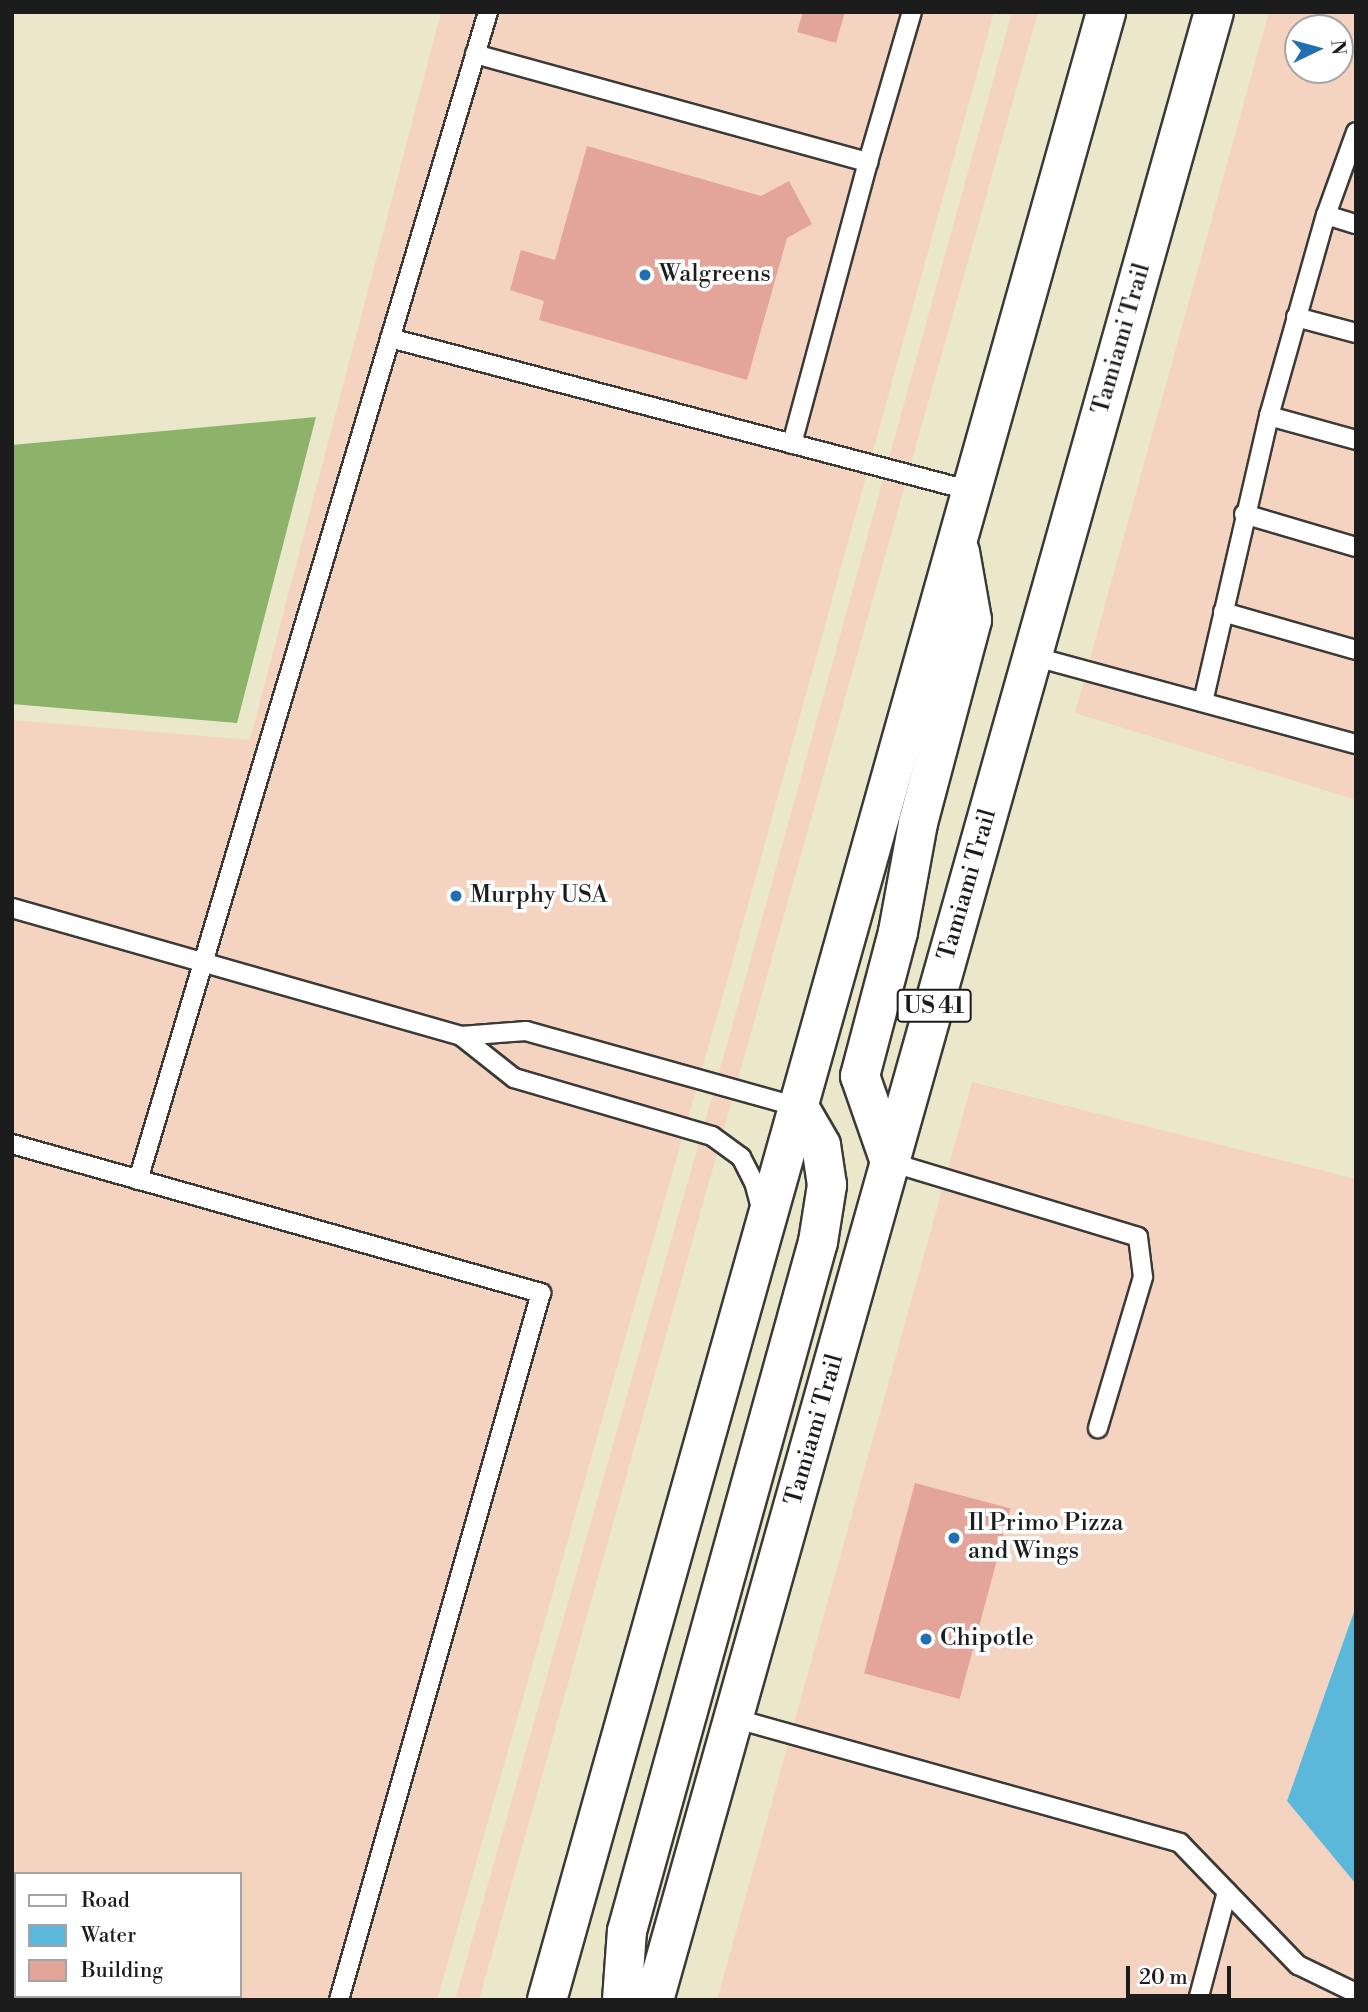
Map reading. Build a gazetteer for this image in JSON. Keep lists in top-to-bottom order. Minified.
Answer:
{"streets":{"main road":["Tamiami Trail","US 41"]},"places":["Walgreens","Murphy USA","Il Primo Pizza and Wings","Chipotle"],"legend":["Road","Water","Building"],"scale_bar":"20 m","north":"right"}
